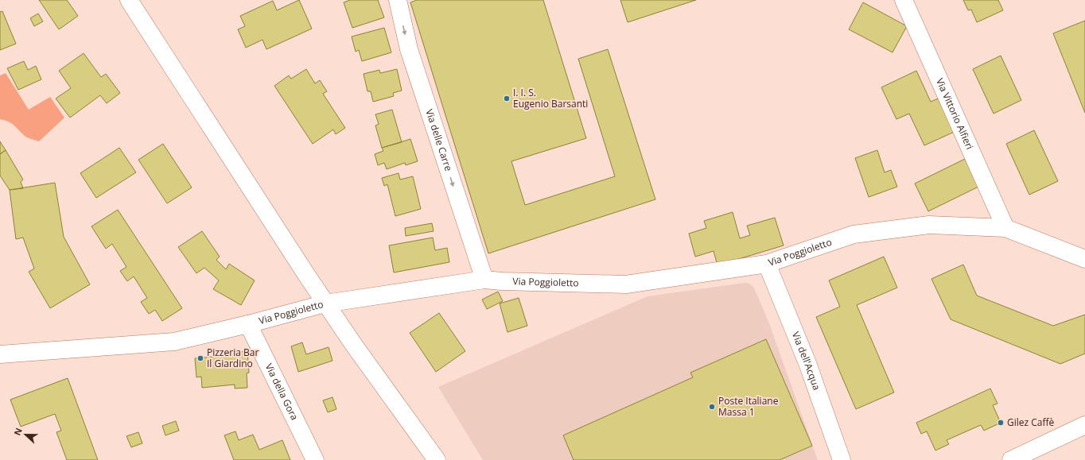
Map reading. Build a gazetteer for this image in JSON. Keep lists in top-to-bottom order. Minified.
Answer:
{"streets":{"street":["Via Vittorio Alfieri","Via delle Carre","Via Poggioletto","Via dell'Acqua","Via della Gora"]},"crossings":[["Via Vittorio Alfieri","Via Poggioletto"],["Via delle Carre","Via Poggioletto"],["Via Poggioletto","Via dell'Acqua"],["Via Poggioletto","Via della Gora"]],"one_way":["Via delle Carre"],"places":["I. I. S. Eugenio Barsanti","Pizzeria Bar Il Giardino","Poste Italiane Massa 1","Gilez Caffè"],"north":"left"}
